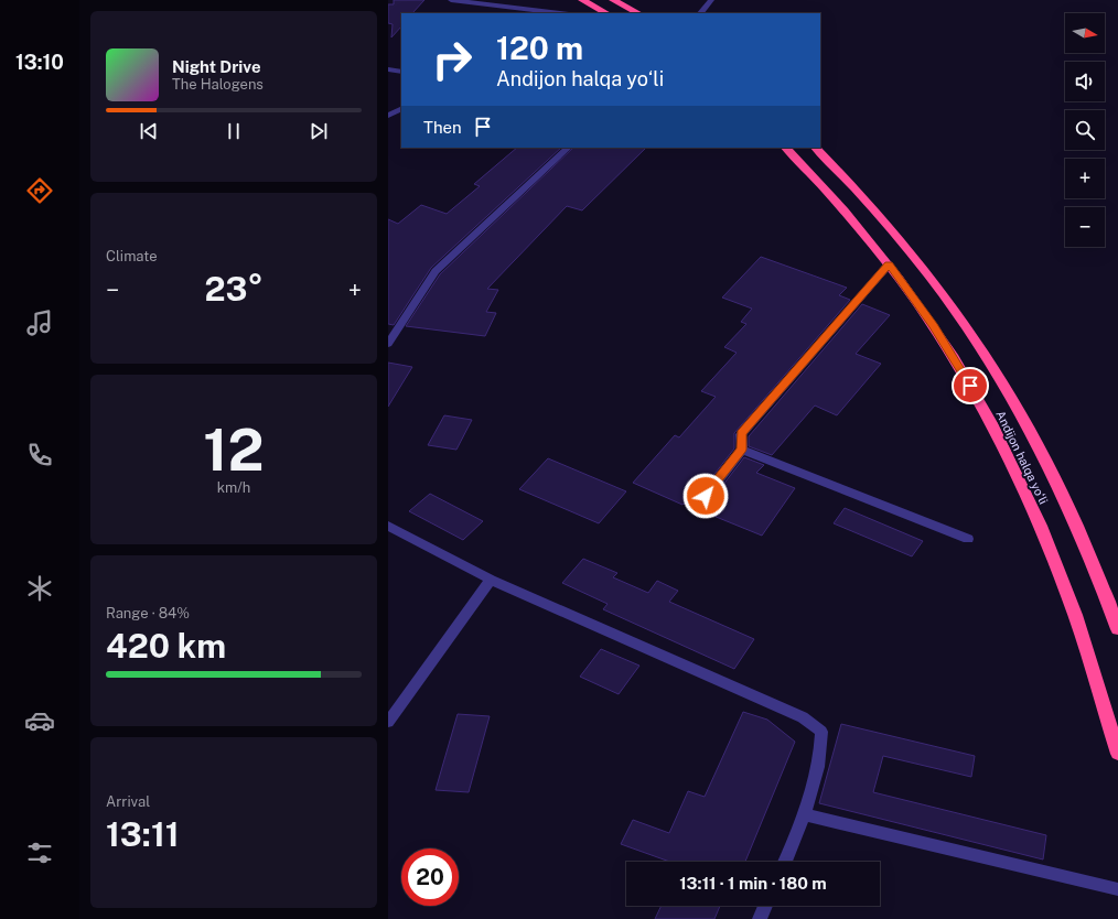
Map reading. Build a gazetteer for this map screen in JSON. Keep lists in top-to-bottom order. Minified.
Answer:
{"streets":{"highway":["Andijon halqa yo‘li"]},"north":"right","page":{"tabs":"13:10","map_buttons":["+","−"],"turn":["120 m","Andijon halqa yo‘li"],"song":["Night Drive","The Halogens"],"then":"Then","tile":["Climate",["12","km/h"],["Range · 84%","420 km"],["Arrival","13:11"]],"heat":["−","23°","+"],"limit":"20","trip":"13:11 · 1 min · 180 m"}}
